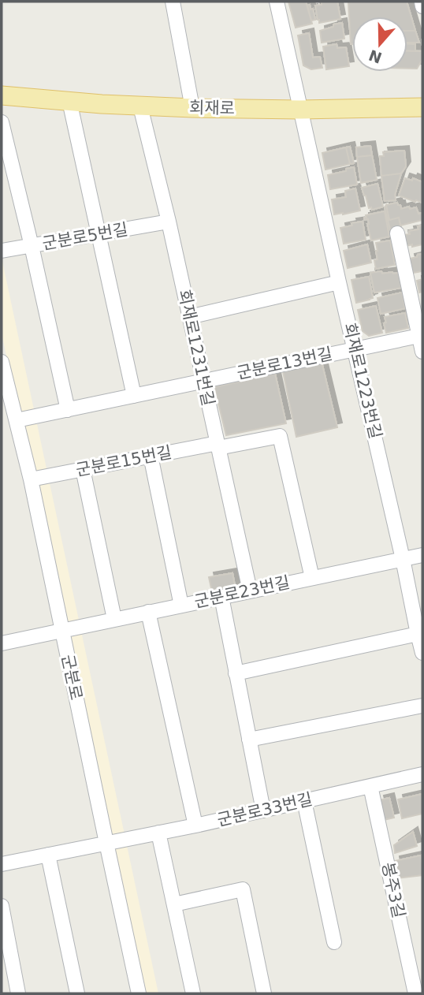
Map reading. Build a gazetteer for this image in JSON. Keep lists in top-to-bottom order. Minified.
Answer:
{"streets":{"main road":["회재로"],"street":["군분로5번길","회재로1231번길","군분로13번길","회재로1223번길","군분로15번길","군분로23번길","군분로","군분로33번길","봉주3길"]},"crossings":[["회재로","회재로1231번길"],["회재로","회재로1223번길"],["군분로5번길","회재로1231번길"],["회재로1231번길","군분로13번길"],["회재로1231번길","군분로15번길"],["회재로1231번길","군분로23번길"],["군분로13번길","회재로1223번길"],["군분로13번길","군분로"],["회재로1223번길","군분로23번길"],["군분로15번길","군분로23번길"],["군분로15번길","군분로"],["군분로23번길","군분로"],["군분로","군분로33번길"],["군분로33번길","봉주3길"]],"north":"bottom"}
